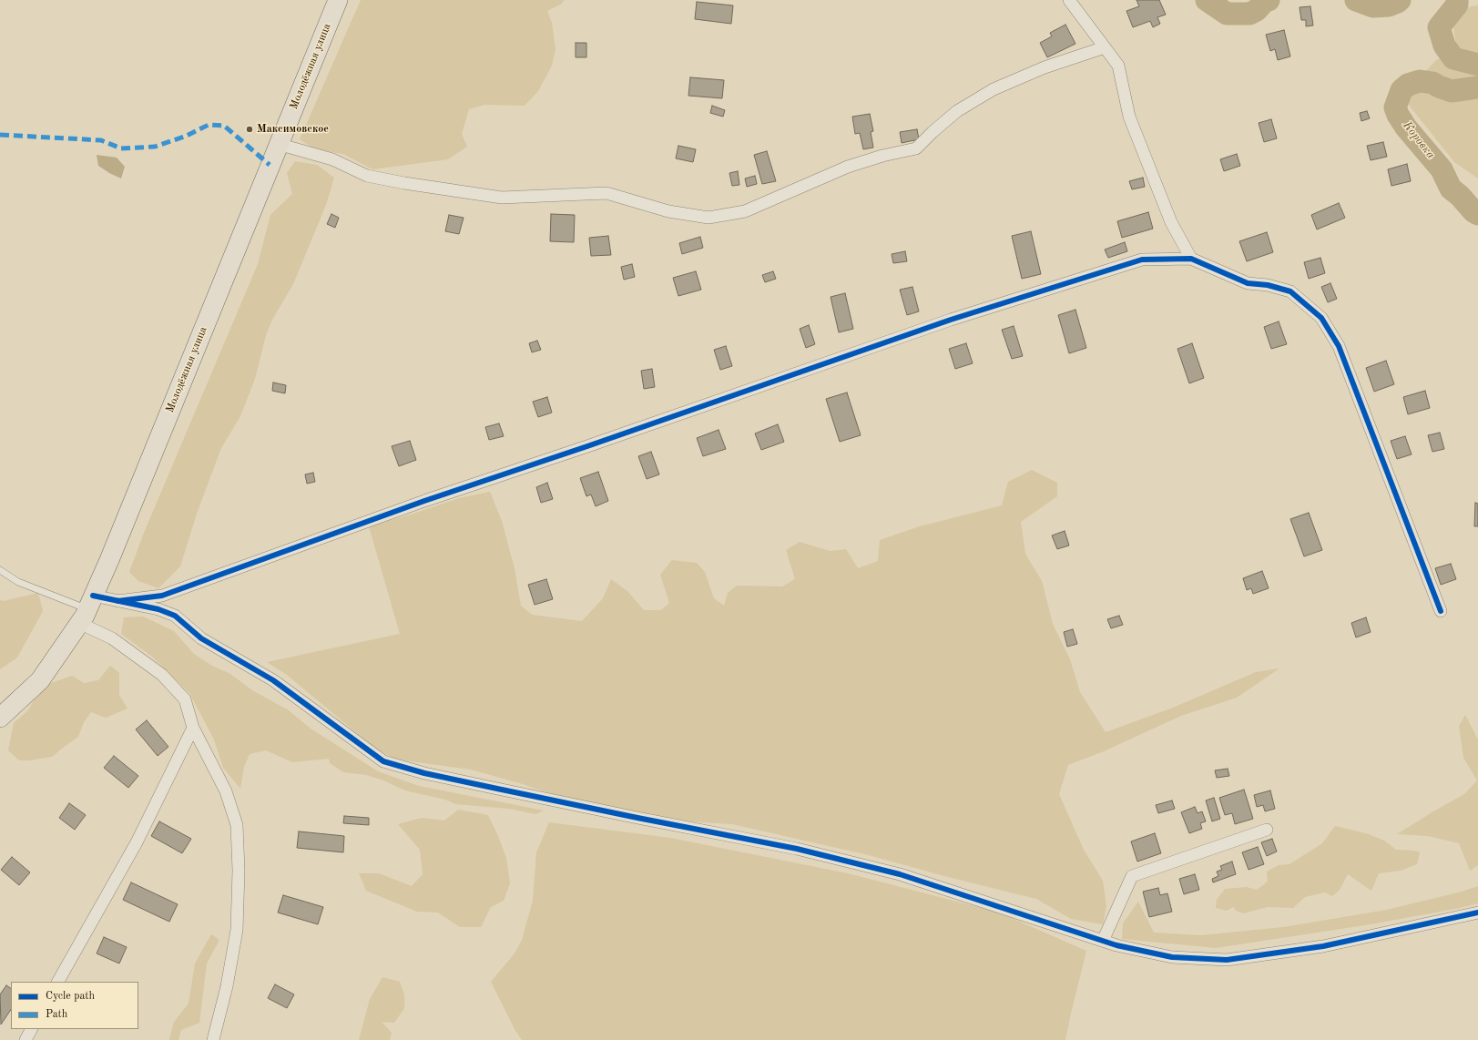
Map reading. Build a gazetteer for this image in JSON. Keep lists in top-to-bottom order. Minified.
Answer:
{"streets":{"main road":["Молодёжная улица"]},"water":["Коровка"],"places":["Максимовское"],"legend":["Cycle path","Path"]}
